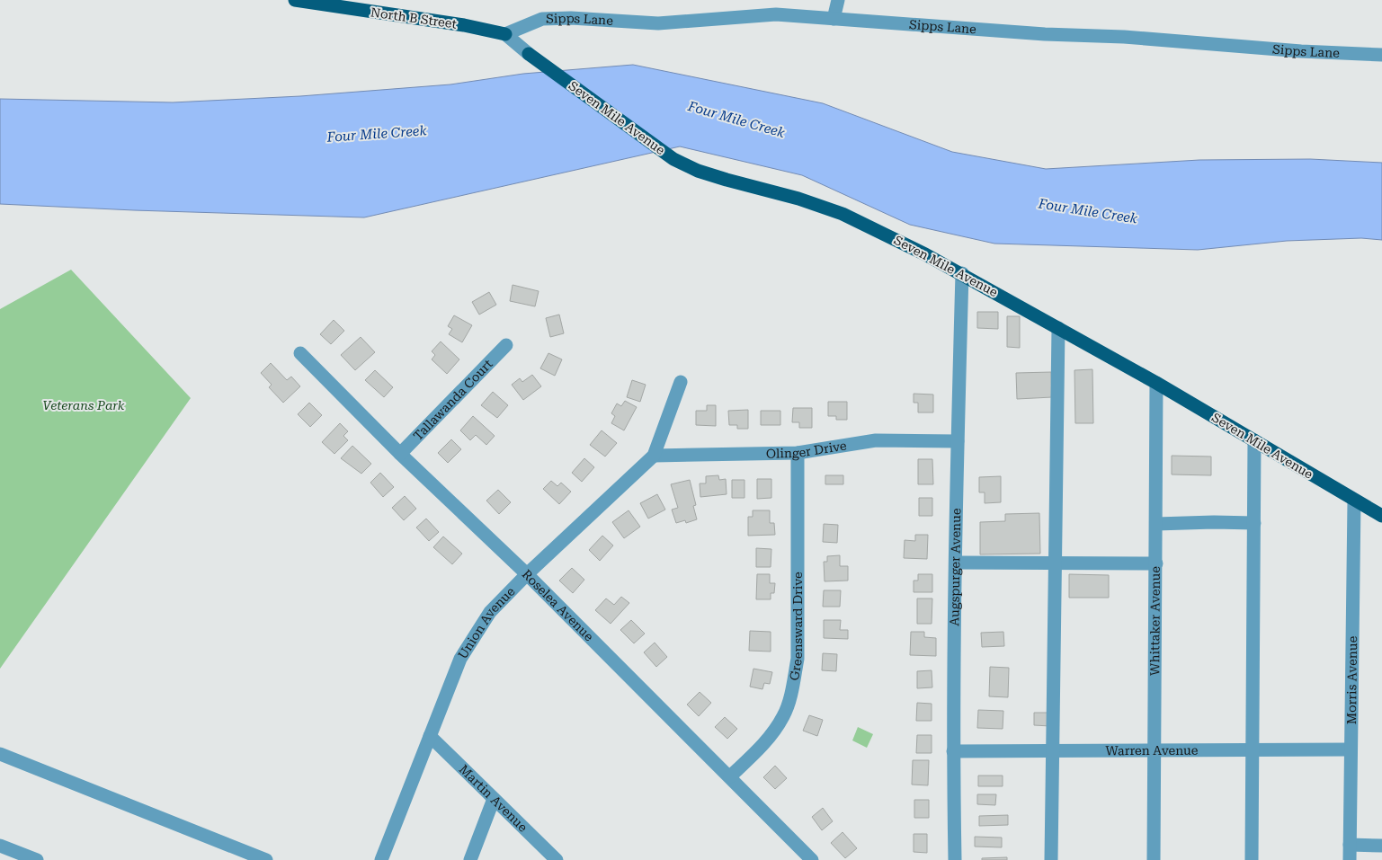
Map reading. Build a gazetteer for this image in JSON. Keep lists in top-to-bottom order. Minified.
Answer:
{"streets":{"main road":["North B Street","Seven Mile Avenue"],"street":["Sipps Lane","Tallawanda Court","Olinger Drive","Augspurger Avenue","Roselea Avenue","Whittaker Avenue","Union Avenue","Greensward Drive","Morris Avenue","Warren Avenue","Martin Avenue"]},"crossings":[["North B Street","Sipps Lane"],["North B Street","Seven Mile Avenue"],["Sipps Lane","Seven Mile Avenue"],["Seven Mile Avenue","Augspurger Avenue"],["Seven Mile Avenue","Whittaker Avenue"],["Seven Mile Avenue","Morris Avenue"],["Tallawanda Court","Roselea Avenue"],["Olinger Drive","Augspurger Avenue"],["Olinger Drive","Union Avenue"],["Olinger Drive","Greensward Drive"],["Augspurger Avenue","Warren Avenue"],["Roselea Avenue","Union Avenue"],["Roselea Avenue","Greensward Drive"],["Whittaker Avenue","Warren Avenue"],["Union Avenue","Martin Avenue"],["Morris Avenue","Warren Avenue"]],"water":["Four Mile Creek"],"parks":["Veterans Park"]}
